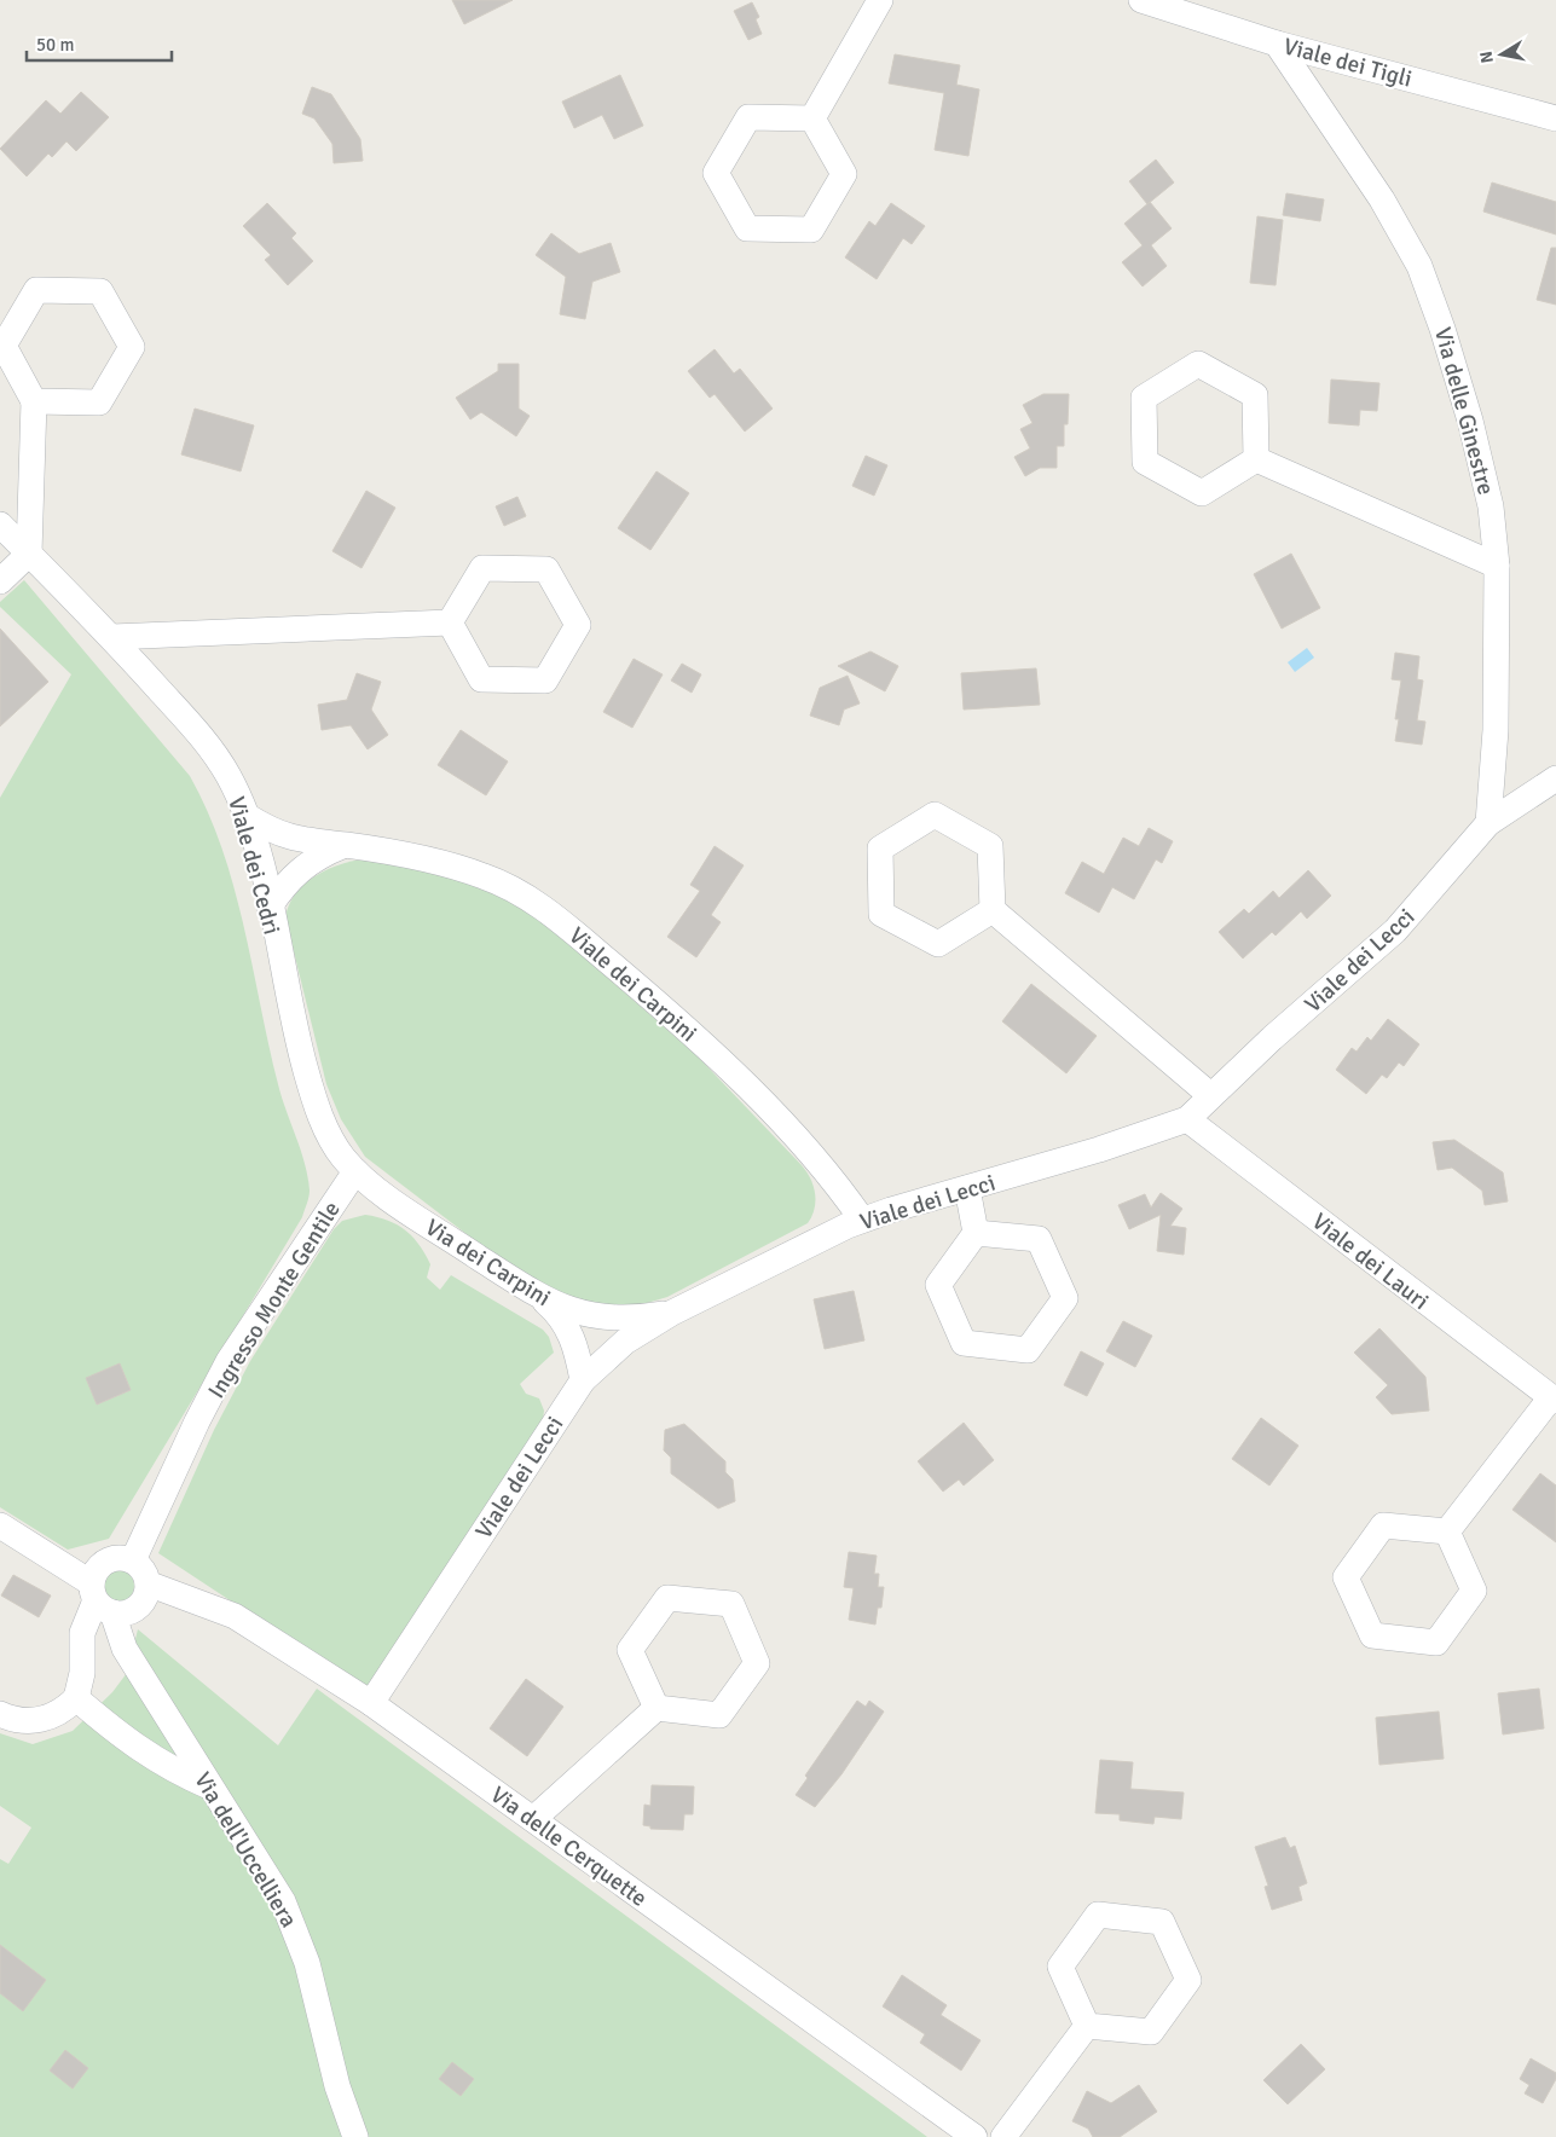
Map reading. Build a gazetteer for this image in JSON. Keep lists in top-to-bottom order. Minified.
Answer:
{"streets":{"street":["Viale dei Tigli","Via delle Ginestre","Viale dei Cedri","Viale dei Lecci","Viale dei Carpini","Viale dei Lauri","Via dei Carpini","Ingresso Monte Gentile","Via delle Cerquette","Via dell'Uccelliera"]},"crossings":[["Viale dei Tigli","Via delle Ginestre"],["Via delle Ginestre","Viale dei Lecci"],["Viale dei Cedri","Viale dei Carpini"],["Viale dei Cedri","Via dei Carpini"],["Viale dei Cedri","Ingresso Monte Gentile"],["Viale dei Lecci","Viale dei Carpini"],["Viale dei Lecci","Viale dei Lauri"],["Viale dei Lecci","Via dei Carpini"],["Viale dei Lecci","Via delle Cerquette"],["Via dei Carpini","Ingresso Monte Gentile"],["Ingresso Monte Gentile","Via delle Cerquette"],["Ingresso Monte Gentile","Via dell'Uccelliera"],["Via delle Cerquette","Via dell'Uccelliera"]],"scale_bar":"50 m","north":"left"}
